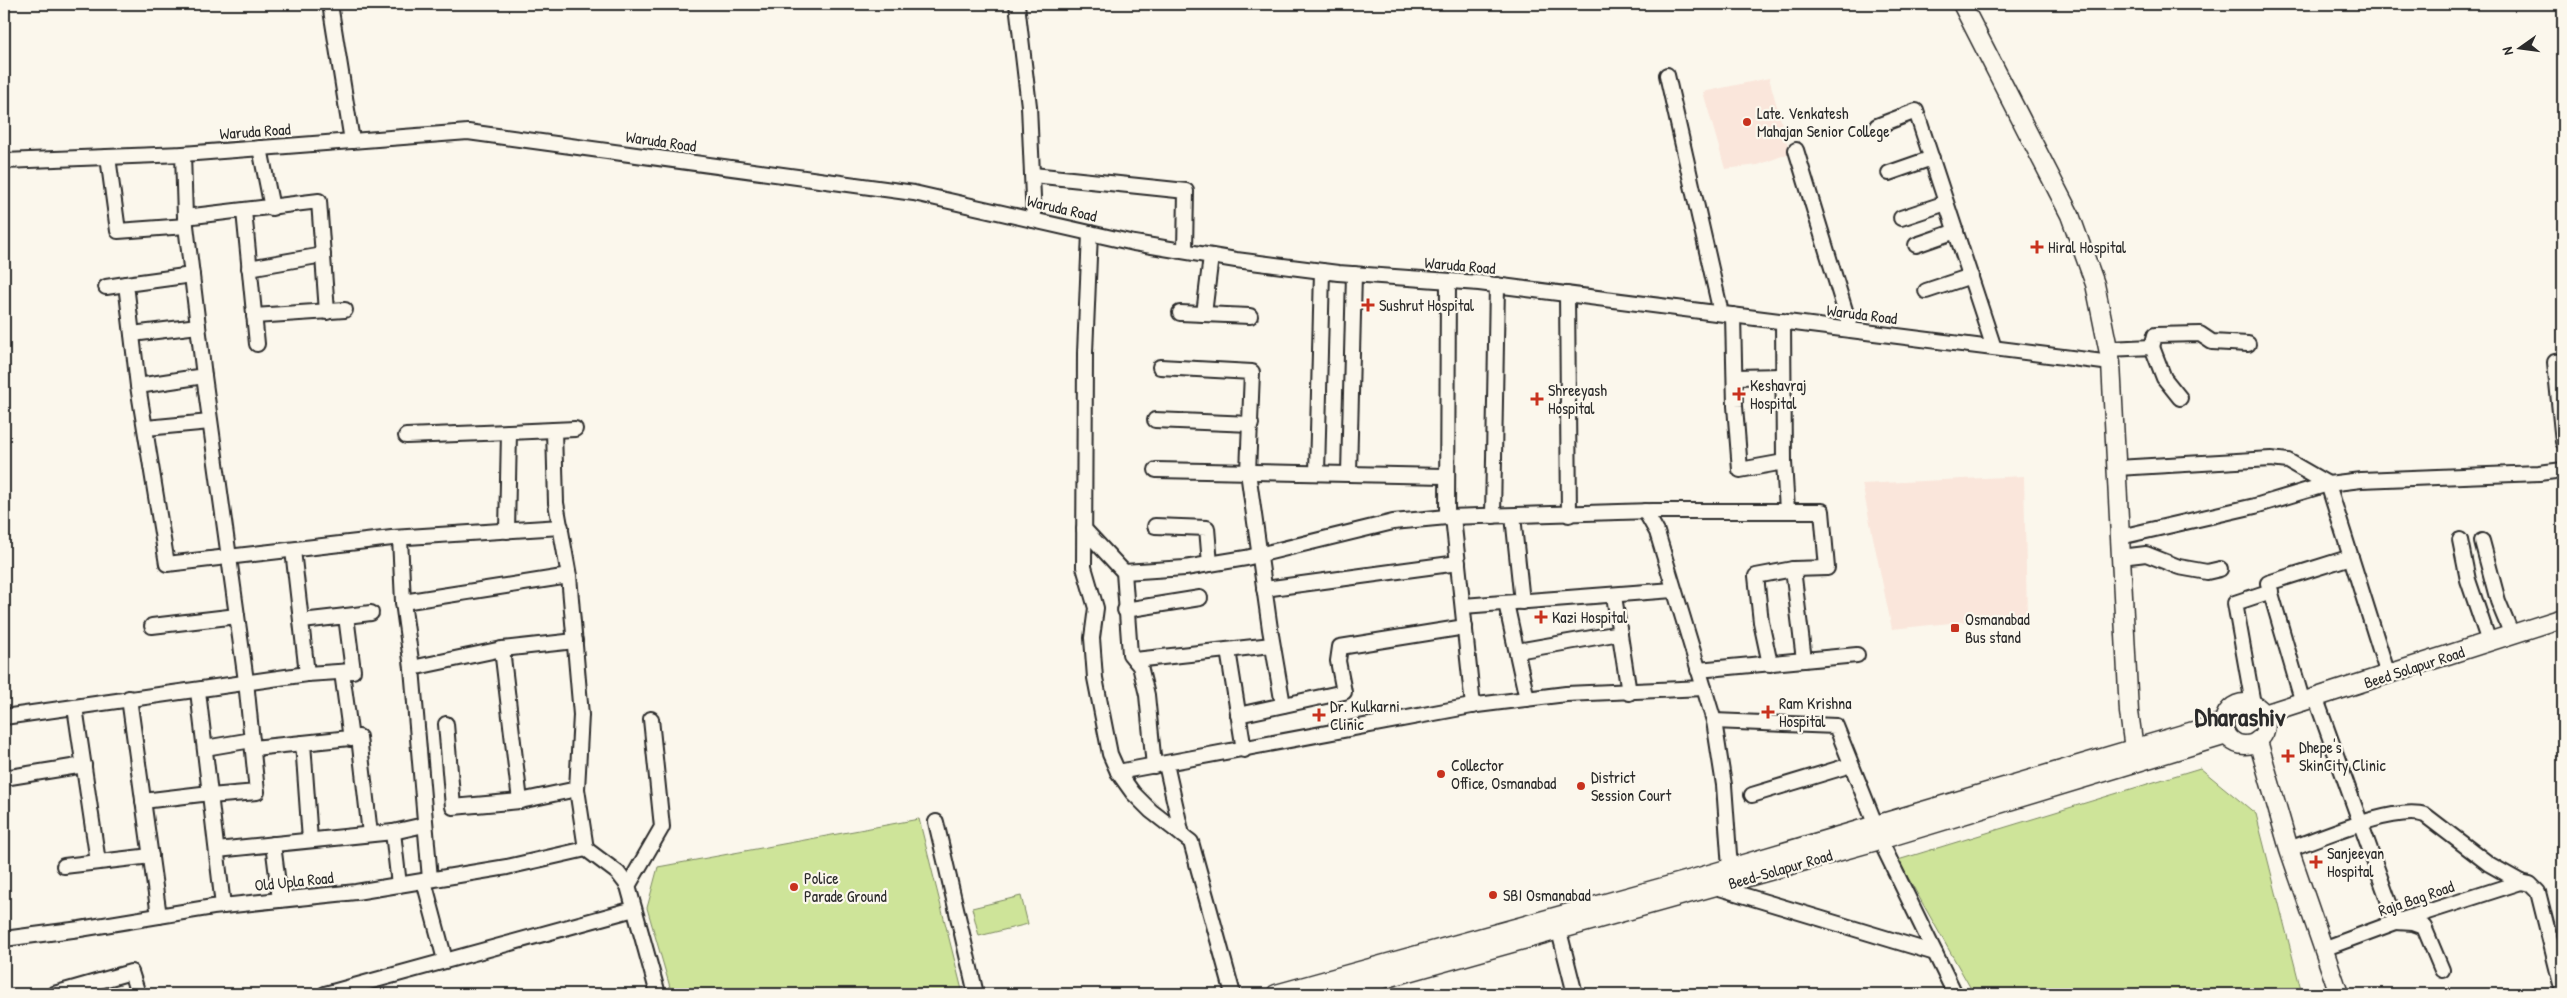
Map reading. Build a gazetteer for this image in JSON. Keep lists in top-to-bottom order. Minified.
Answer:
{"streets":{"main road":["Beed Solapur Road","Beed-Solapur Road"],"street":["Waruda Road","Old Upla Road","Raja Bag Road"]},"crossings":[["Beed Solapur Road","Beed-Solapur Road"]],"districts":["Dharashiv"],"places":{"other":["Late. Venkatesh Mahajan Senior College","Collector Office, Osmanabad","District Session Court","Police Parade Ground","SBI Osmanabad"],"health":["Hiral Hospital","Sushrut Hospital","Keshavraj Hospital","Shreeyash Hospital","Kazi Hospital","Ram Krishna Hospital","Dr. Kulkarni Clinic","Dhepe's SkinCity Clinic","Sanjeevan Hospital"],"transit":["Osmanabad Bus stand"]},"north":"left"}
